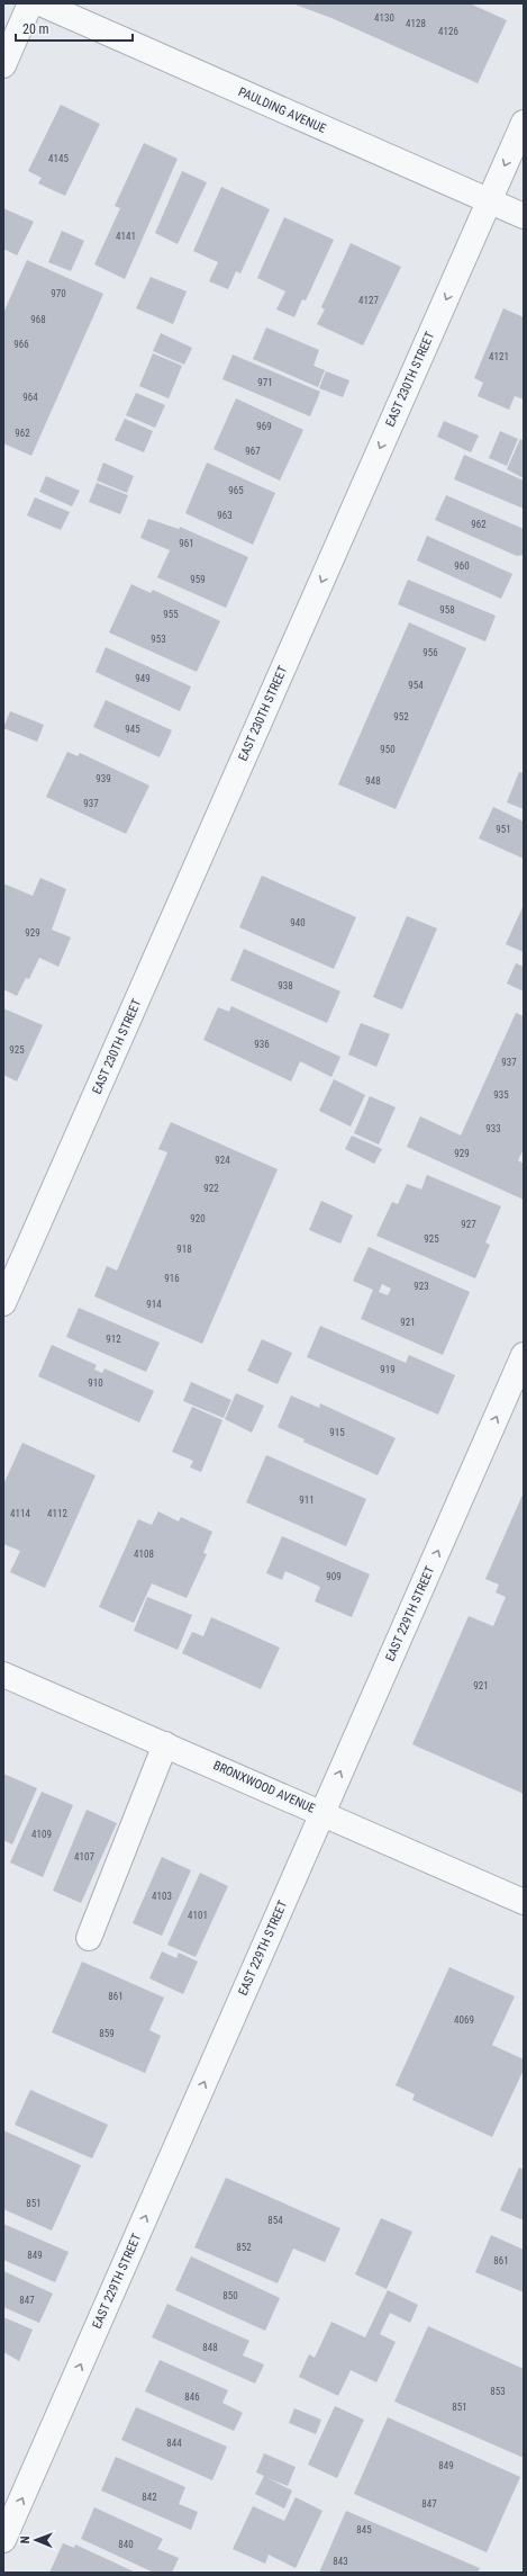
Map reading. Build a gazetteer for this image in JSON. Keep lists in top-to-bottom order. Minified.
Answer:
{"streets":{"street":["PAULDING AVENUE","EAST 230TH STREET","EAST 229TH STREET","BRONXWOOD AVENUE"]},"crossings":[["PAULDING AVENUE","EAST 230TH STREET"],["EAST 229TH STREET","BRONXWOOD AVENUE"]],"one_way":["EAST 230TH STREET","EAST 229TH STREET"],"house_numbers":["4130","4128","4126","4145","4141","970","4127","968","966","4121","971","964","969","962","967","965","963","962","961","960","959","958","955","953","956","949","954","952","945","950","939","948","937","951","940","929","938","936","925","937","935","933","929","924","922","920","927","925","918","916","923","914","921","912","919","910","915","911","4114","4112","4108","909","921","4109","4107","4103","4101","861","4069","859","851","854","852","849","861","850","847","848","853","846","851","844","849","842","847","845","840","843"],"scale_bar":"20 m","north":"left"}
